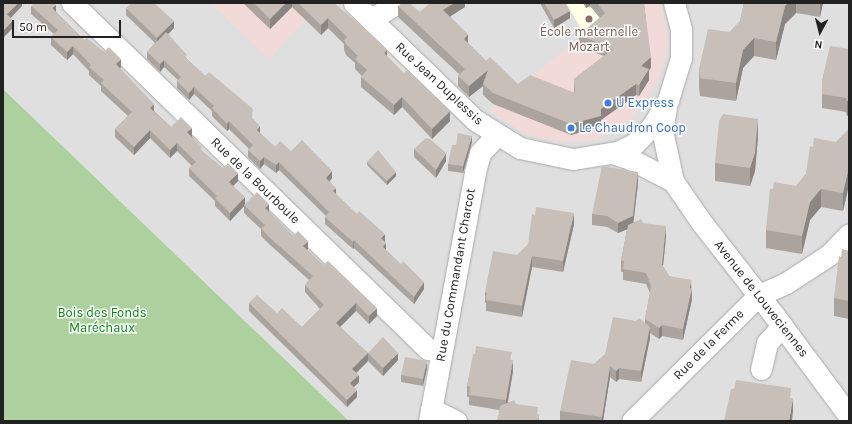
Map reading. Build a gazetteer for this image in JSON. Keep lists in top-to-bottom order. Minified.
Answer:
{"streets":{"street":["Rue Jean Duplessis","Rue de la Bourboule","Rue du Commandant Charcot","Avenue de Louveciennes","Rue de la Ferme"]},"crossings":[["Rue Jean Duplessis","Rue du Commandant Charcot"],["Rue Jean Duplessis","Avenue de Louveciennes"],["Rue de la Bourboule","Rue du Commandant Charcot"],["Avenue de Louveciennes","Rue de la Ferme"]],"parks":["Bois des Fonds Maréchaux"],"places":["École maternelle Mozart","U Express","Le Chaudron Coop"],"scale_bar":"50 m","north":"bottom"}
